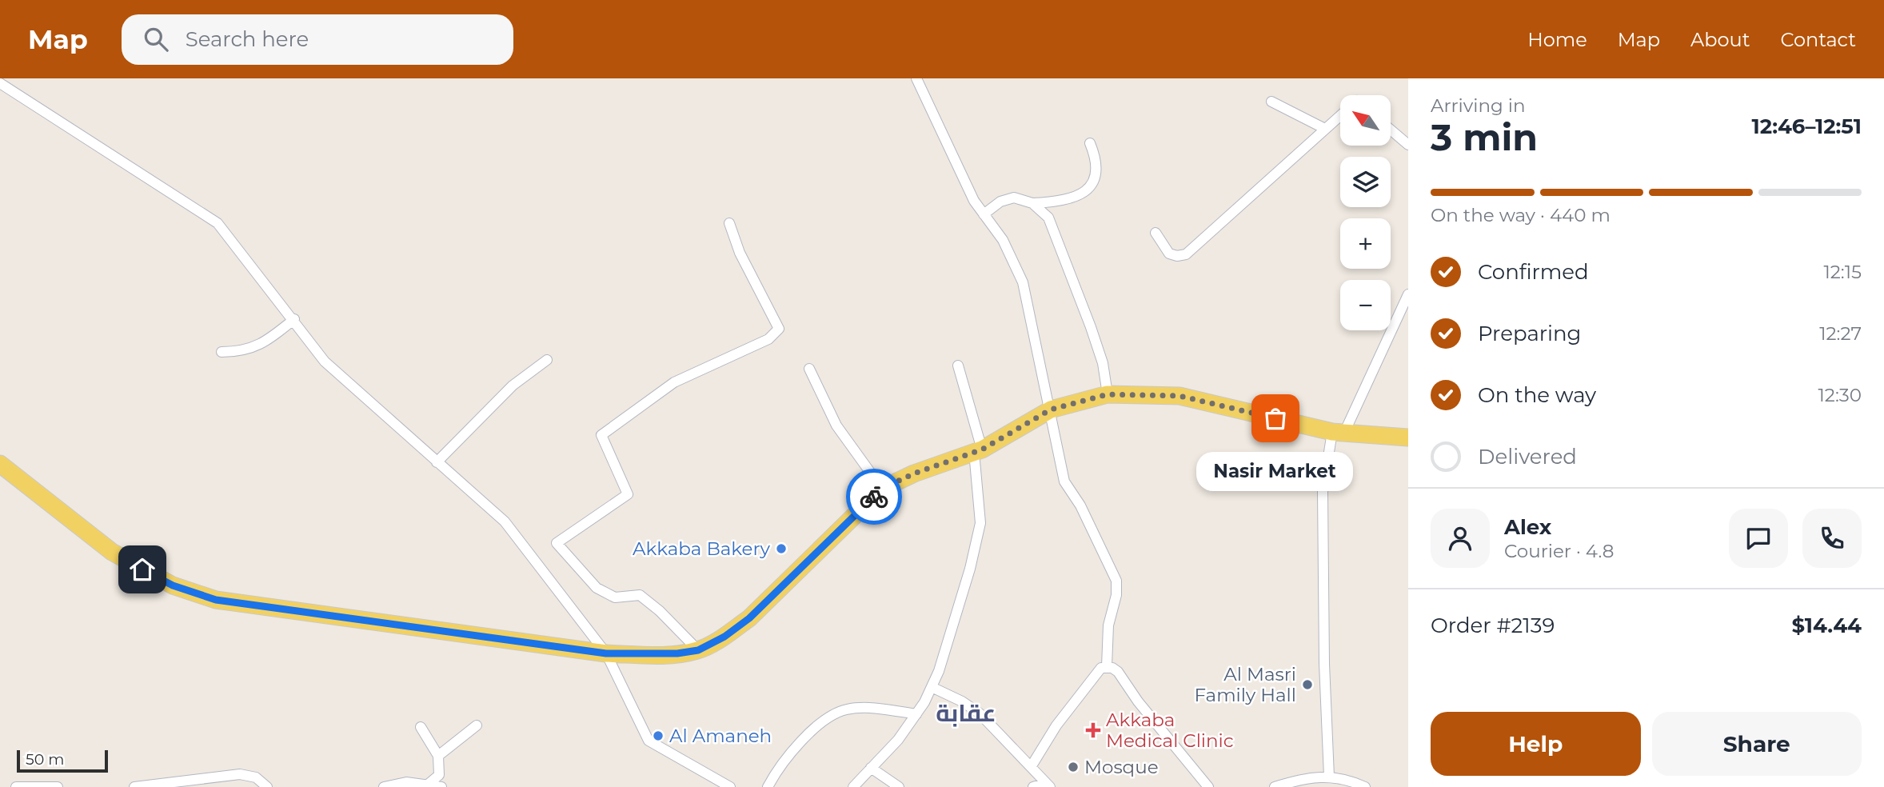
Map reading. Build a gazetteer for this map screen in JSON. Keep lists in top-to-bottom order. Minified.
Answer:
{"districts":["عقابة"],"places":{"other":["Nasir Market","Akkaba Bakery","Al Masri Family Hall","Al Amaneh","Mosque"],"health":["Akkaba Medical Clinic"]},"scale_bar":"50 m","north":"top left","page":{"header":"Map","search":"Search here","nav":["Home","Map","About","Contact"],"heading":["3 min","Arriving in","12:46–12:51"],"panel":["Alex","Courier · 4.8","Order #2139","$14.44"],"map_buttons":["+","−"],"bar":"On the way · 440 m","list":[["Confirmed","12:15"],["Preparing","12:27"],["On the way","12:30"],"Delivered"],"bubble":"Nasir Market","buttons":["Help","Share"],"scale":"50 m"}}
